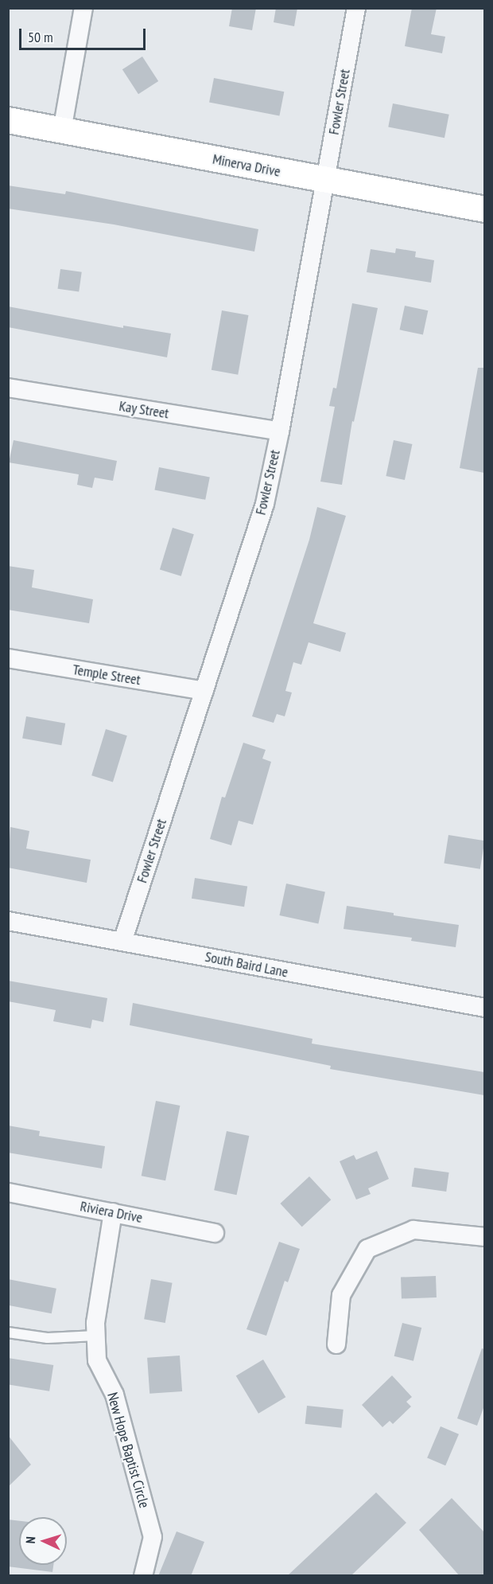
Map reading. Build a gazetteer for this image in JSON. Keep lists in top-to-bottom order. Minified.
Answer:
{"streets":{"street":["Fowler Street","Minerva Drive","Kay Street","Temple Street","South Baird Lane","Riviera Drive","New Hope Baptist Circle"]},"crossings":[["Fowler Street","Minerva Drive"],["Fowler Street","Kay Street"],["Fowler Street","Temple Street"],["Fowler Street","South Baird Lane"],["Riviera Drive","New Hope Baptist Circle"]],"scale_bar":"50 m","north":"left"}
